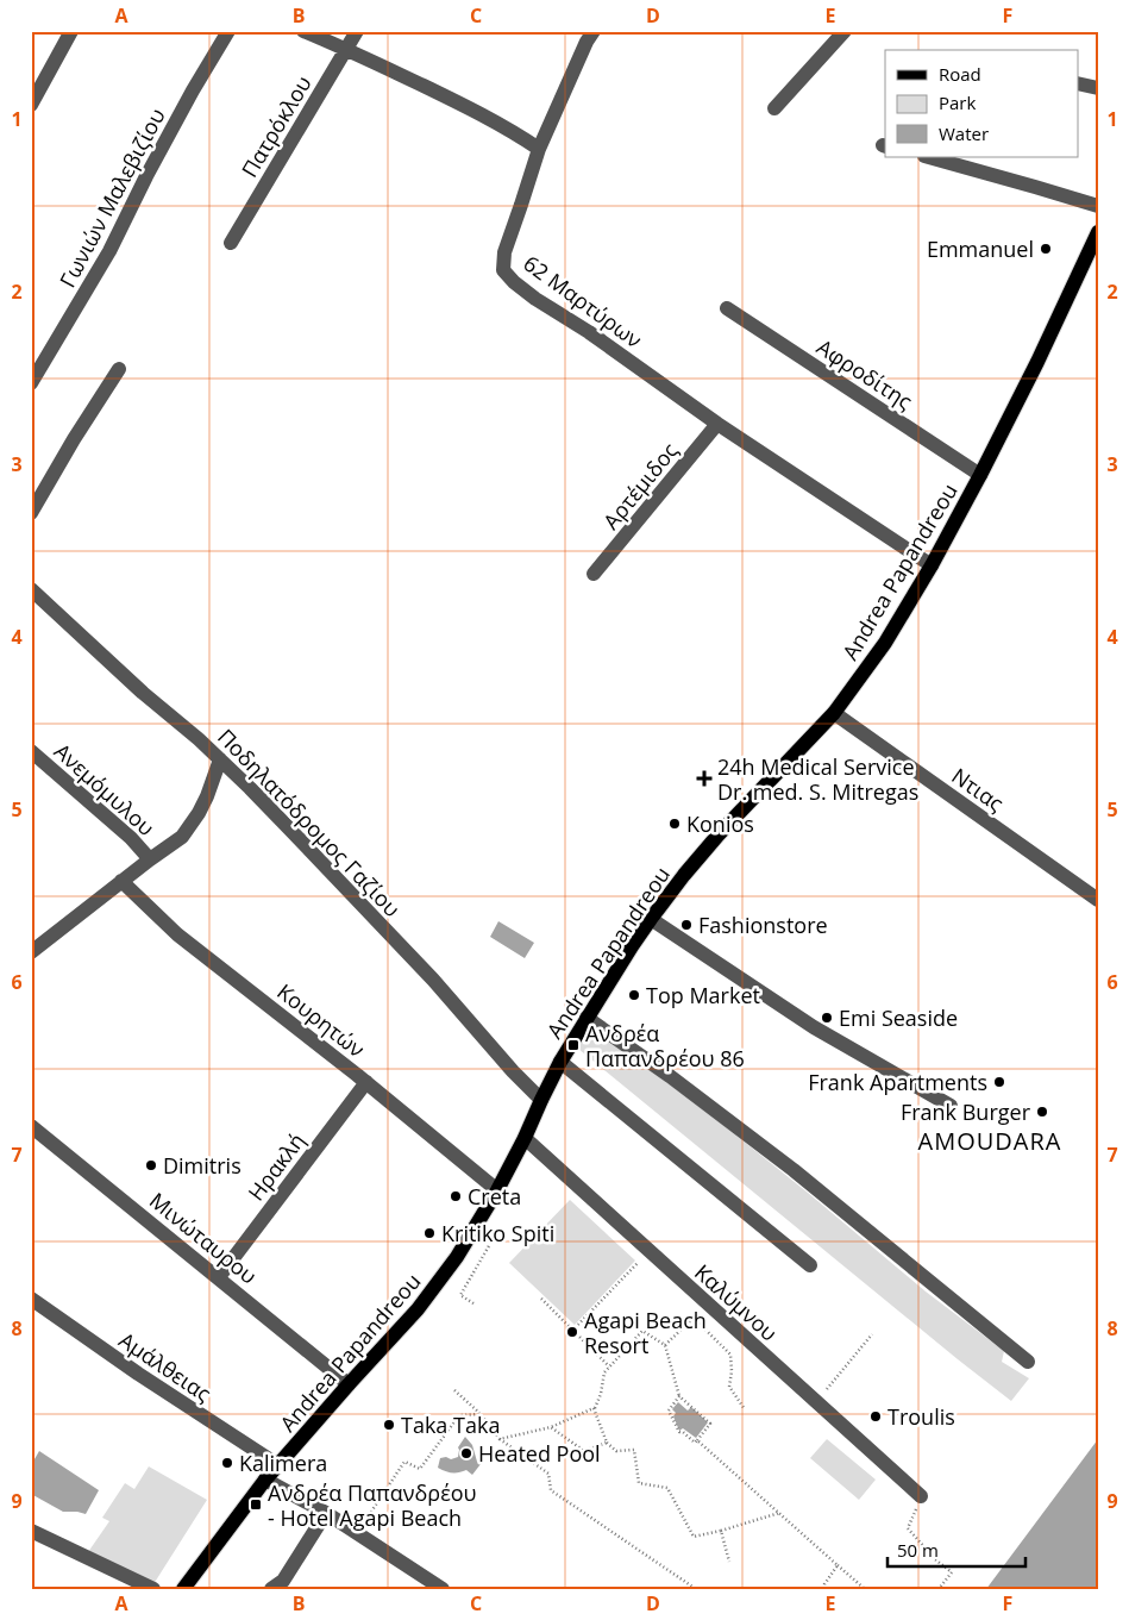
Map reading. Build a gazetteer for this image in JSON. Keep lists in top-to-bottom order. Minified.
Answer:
{"streets":{"main road":["Andrea Papandreou"],"street":["Πατρόκλου","Γωνιών Μαλεβιζίου","62 Μαρτύρων","Αφροδίτης","Αρτέμιδος","Ανεμόμυλου","Ντιας","Ποδηλατόδρομος Γαζίου","Κουρητών","Ηρακλή","Μινώταυρου","Καλύμνου","Αμάλθειας"]},"crossings":[["62 Μαρτύρων","Αρτέμιδος"],["62 Μαρτύρων","Andrea Papandreou"],["Αφροδίτης","Andrea Papandreou"],["Andrea Papandreou","Ντιας"],["Andrea Papandreou","Ποδηλατόδρομος Γαζίου"],["Andrea Papandreou","Κουρητών"],["Andrea Papandreou","Μινώταυρου"],["Andrea Papandreou","Καλύμνου"],["Andrea Papandreou","Αμάλθειας"],["Κουρητών","Ηρακλή"],["Ηρακλή","Μινώταυρου"]],"districts":["AMOUDARA"],"places":{"other":["Emmanuel","Konios","Fashionstore","Top Market","Emi Seaside","Frank Apartments","Frank Burger","Dimitris","Creta","Kritiko Spiti","Agapi Beach Resort","Troulis","Taka Taka","Heated Pool","Kalimera"],"health":["24h Medical Service Dr. med. S. Mitregas"],"transit":["Ανδρέα Παπανδρέου 86","Ανδρέα Παπανδρέου - Hotel Agapi Beach"]},"legend":["Road","Park","Water"],"scale_bar":"50 m","grid":{"columns":["A","B","C","D","E","F"],"rows":["1","2","3","4","5","6","7","8","9"]}}
